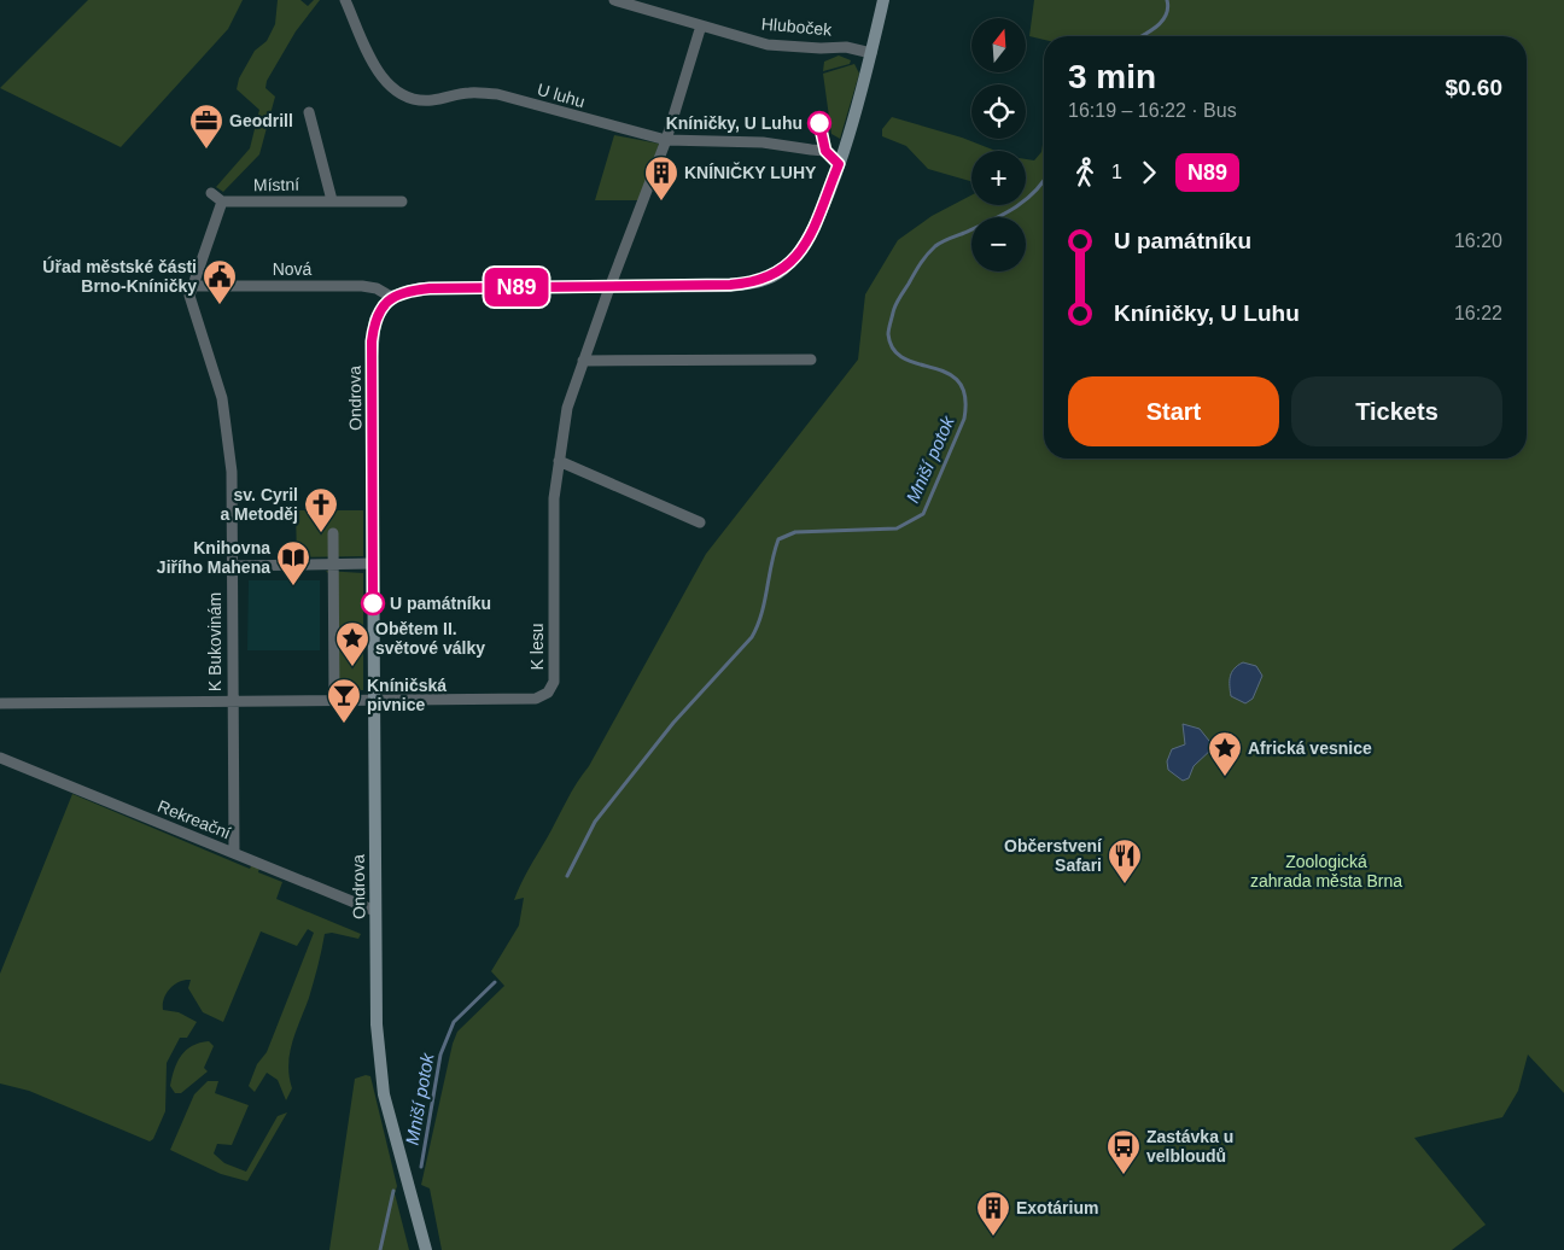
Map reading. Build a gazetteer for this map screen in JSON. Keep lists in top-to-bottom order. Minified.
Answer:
{"streets":{"street":["Hluboček","U luhu","Místní","Nová","Ondrova","K Bukovinám","K lesu","Rekreační"]},"crossings":[["Hluboček","K lesu"],["U luhu","K lesu"],["Nová","Ondrova"],["Nová","K Bukovinám"],["Ondrova","K lesu"],["Ondrova","Rekreační"],["K Bukovinám","Rekreační"]],"water":["Mniší potok"],"parks":["Zoologická zahrada města Brna"],"places":{"other":["Kníničky, U Luhu","U památníku"],"office":["Geodrill"],"building":["KNÍNIČKY LUHY","Exotárium"],"public building":["Úřad městské části Brno-Kníničky"],"church":["sv. Cyril a Metoděj"],"library":["Knihovna Jiřího Mahena"],"place":["Obětem II. světové války","Africká vesnice"],"bar":["Kníničská pivnice"],"restaurant":["Občerstvení Safari"],"bus stop":["Zastávka u velbloudů"]},"lines":["bus line N89"],"north":"top","page":{"on_map":"N89","map_buttons":["+","−"],"heading":["3 min","16:19 – 16:22 · Bus","$0.60"],"legs":["1","N89"],"list":[{"name":"U památníku","value":"16:20"},{"name":"Kníničky, U Luhu","value":"16:22"}],"buttons":["Start","Tickets"]}}
